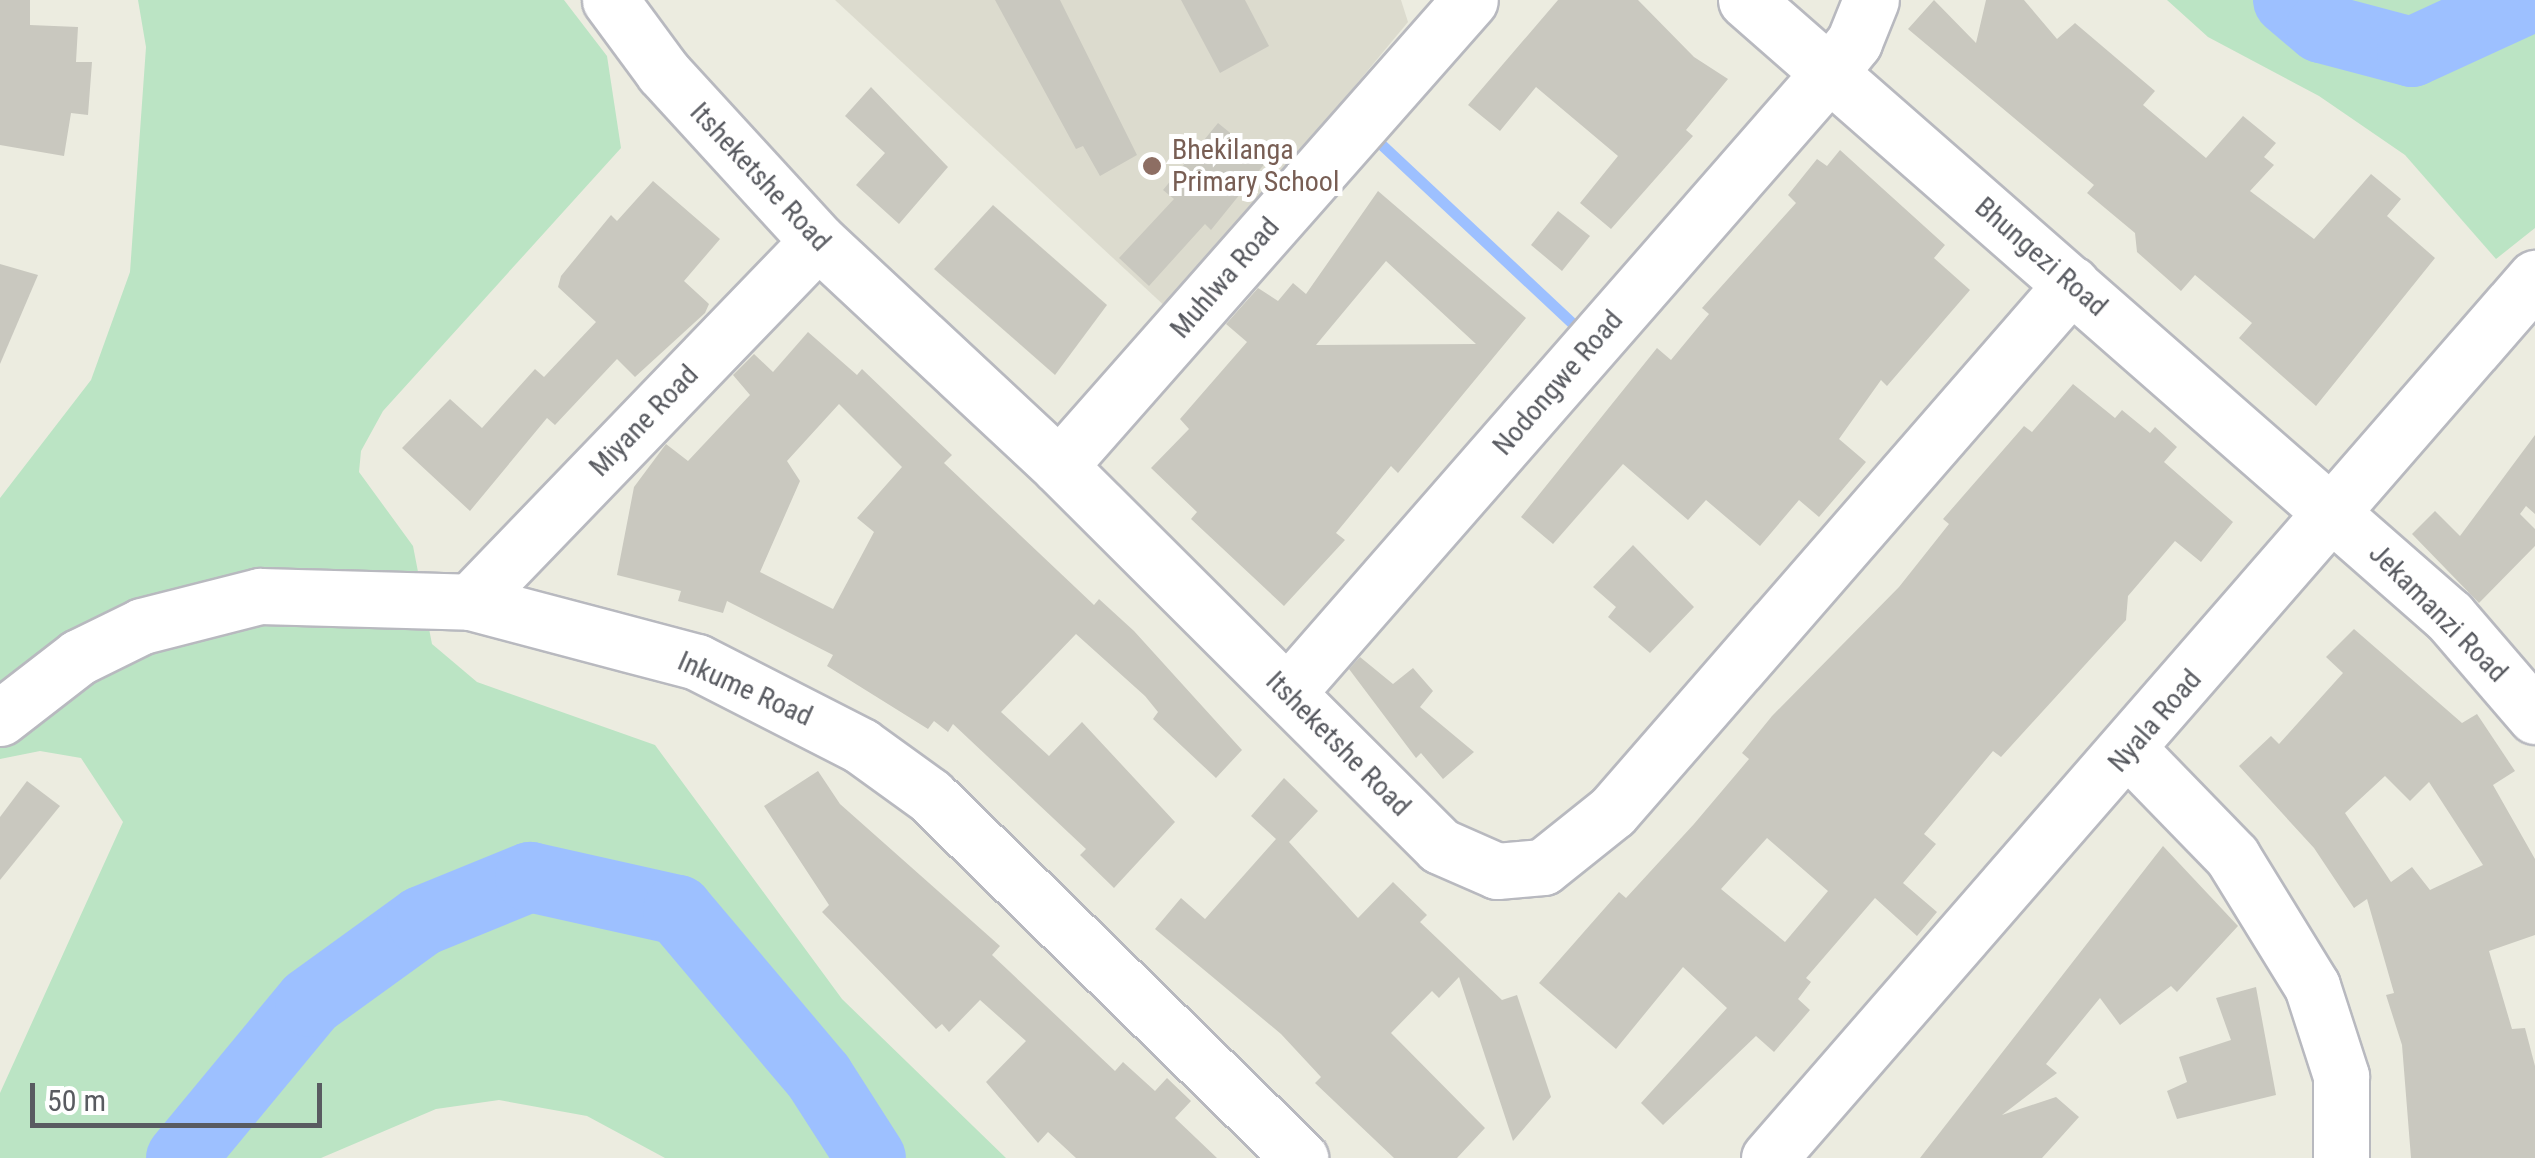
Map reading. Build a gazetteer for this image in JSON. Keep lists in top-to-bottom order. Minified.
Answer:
{"streets":{"street":["Itsheketshe Road","Bhungezi Road","Muhlwa Road","Nodongwe Road","Miyane Road","Jekamanzi Road","Inkume Road","Nyala Road"]},"crossings":[["Itsheketshe Road","Bhungezi Road"],["Itsheketshe Road","Muhlwa Road"],["Itsheketshe Road","Nodongwe Road"],["Itsheketshe Road","Miyane Road"],["Bhungezi Road","Nodongwe Road"],["Bhungezi Road","Jekamanzi Road"],["Bhungezi Road","Nyala Road"],["Miyane Road","Inkume Road"],["Jekamanzi Road","Nyala Road"]],"places":["Bhekilanga Primary School"],"scale_bar":"50 m"}
